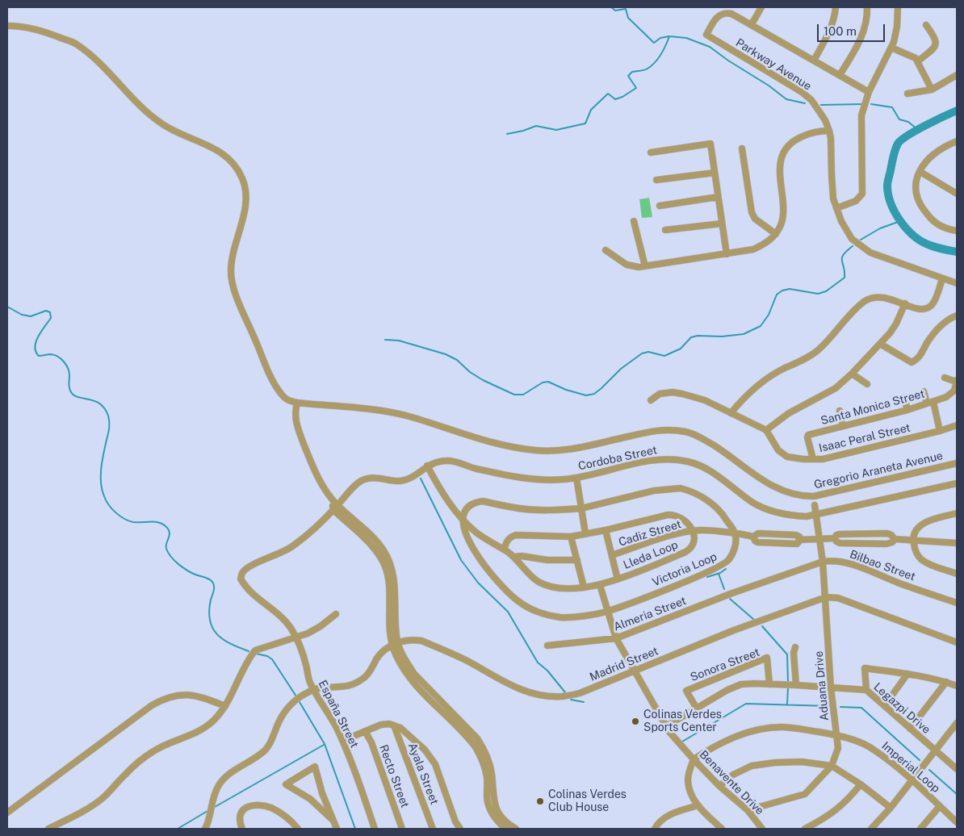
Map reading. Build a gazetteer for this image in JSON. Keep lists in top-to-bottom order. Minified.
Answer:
{"streets":{"street":["Parkway Avenue","Santa Monica Street","Isaac Peral Street","Cordoba Street","Gregorio Araneta Avenue","Cadiz Street","Lleda Loop","Bilbao Street","Victoria Loop","Almeria Street","Madrid Street","Sonora Street","Aduana Drive","Legazpi Drive","España Street","Imperial Loop","Ayala Street","Recto Street","Benavente Drive"]},"crossings":[["Santa Monica Street","Isaac Peral Street"],["Cordoba Street","Aduana Drive"],["Cordoba Street","España Street"],["Cadiz Street","Lleda Loop"],["Cadiz Street","Victoria Loop"],["Cadiz Street","Aduana Drive"],["Lleda Loop","Victoria Loop"],["Lleda Loop","Benavente Drive"],["Bilbao Street","Almeria Street"],["Bilbao Street","Aduana Drive"],["Victoria Loop","Benavente Drive"],["Almeria Street","Benavente Drive"],["Madrid Street","Aduana Drive"],["Madrid Street","Benavente Drive"],["Sonora Street","Legazpi Drive"],["Aduana Drive","Legazpi Drive"],["Aduana Drive","Imperial Loop"],["Aduana Drive","Benavente Drive"],["Legazpi Drive","Benavente Drive"],["Imperial Loop","Benavente Drive"]],"places":["Colinas Verdes Sports Center","Colinas Verdes Club House"],"scale_bar":"100 m"}
